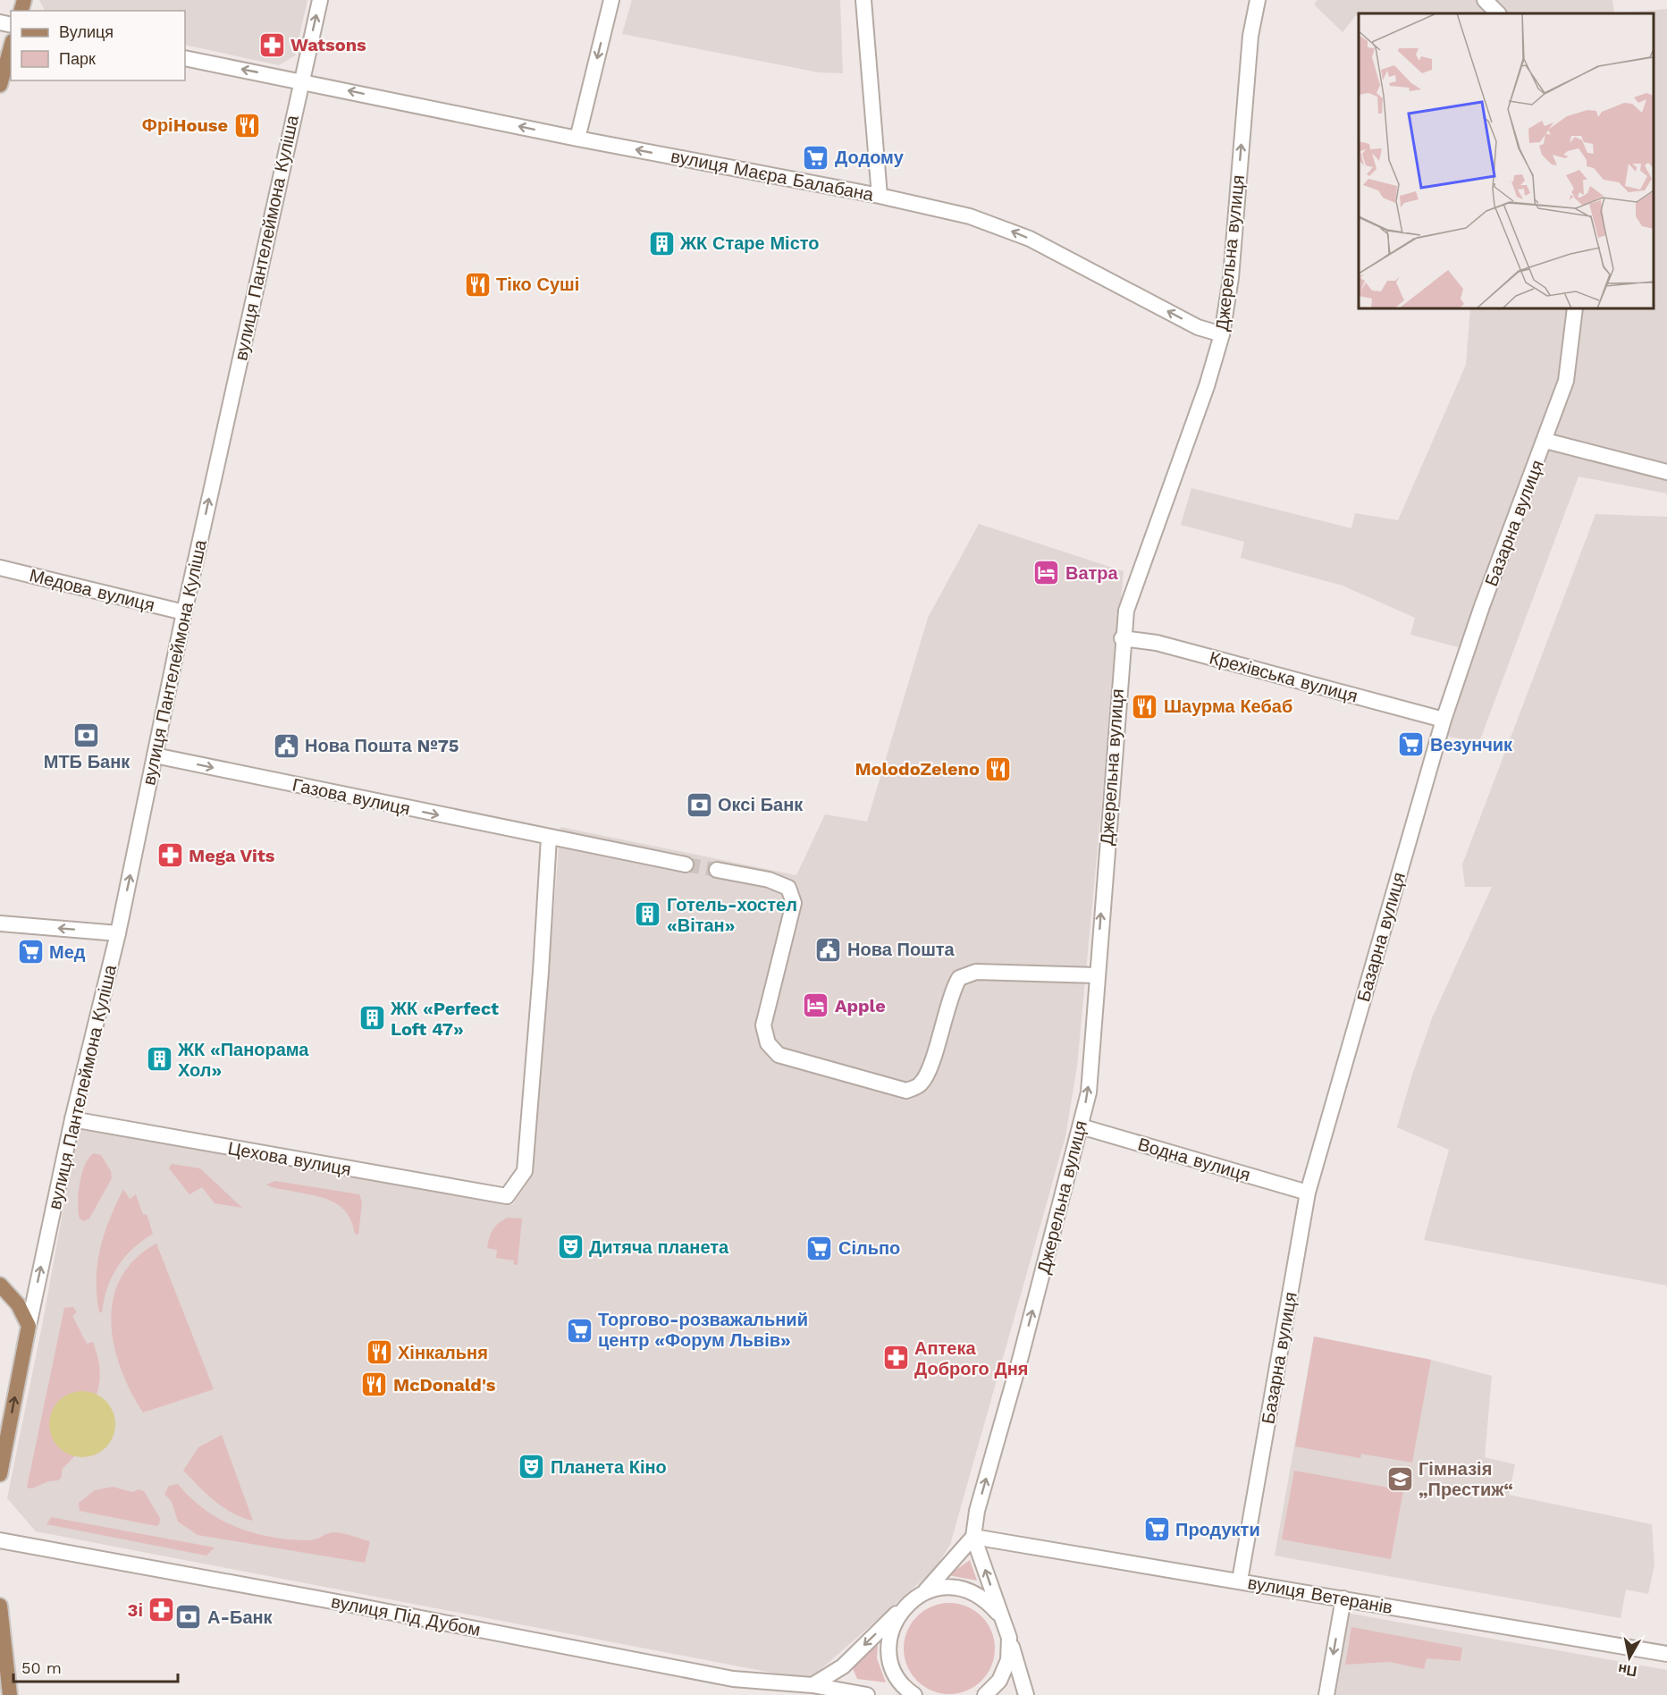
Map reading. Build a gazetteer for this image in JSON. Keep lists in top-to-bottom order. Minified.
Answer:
{"streets":{"street":["вулиця Маєра Балабана","вулиця Пантелеймона Куліша","Джерельна вулиця","Базарна вулиця","Медова вулиця","Крехівська вулиця","Газова вулиця","Цехова вулиця","Водна вулиця","вулиця Ветеранів","вулиця Під Дубом"]},"crossings":[["вулиця Маєра Балабана","вулиця Пантелеймона Куліша"],["вулиця Маєра Балабана","Джерельна вулиця"],["вулиця Пантелеймона Куліша","Медова вулиця"],["вулиця Пантелеймона Куліша","Газова вулиця"],["вулиця Пантелеймона Куліша","Цехова вулиця"],["Джерельна вулиця","Крехівська вулиця"],["Джерельна вулиця","Водна вулиця"],["Джерельна вулиця","вулиця Ветеранів"],["Базарна вулиця","Крехівська вулиця"],["Базарна вулиця","Водна вулиця"],["Базарна вулиця","вулиця Ветеранів"],["Газова вулиця","Цехова вулиця"]],"one_way":["вулиця Маєра Балабана","вулиця Пантелеймона Куліша","Джерельна вулиця","Газова вулиця"],"places":{"pharmacy":["Watsons","Mega Vits","Аптека Доброго Дня","3і"],"restaurant":["ФріHouse","Тіко Суші","Шаурма Кебаб","MolodoZeleno","Хінкальня","McDonald's"],"supermarket":["Додому","Везунчик","Мед","Сільпо","Торгово-розважальний центр «Форум Львів»","Продукти"],"building":["ЖК Старе Місто","Готель-хостел «Вітан»","ЖК «Perfect Loft 47»","ЖК «Панорама Хол»"],"hotel":["Ватра","Apple"],"bank":["МТБ Банк","Оксі Банк","А-Банк"],"public building":["Нова Пошта №75","Нова Пошта"],"theatre":["Дитяча планета","Планета Кіно"],"school or university":["Гімназія „Престиж“"]},"legend":["Вулиця","Парк"],"scale_bar":"50 m","north":"bottom"}
